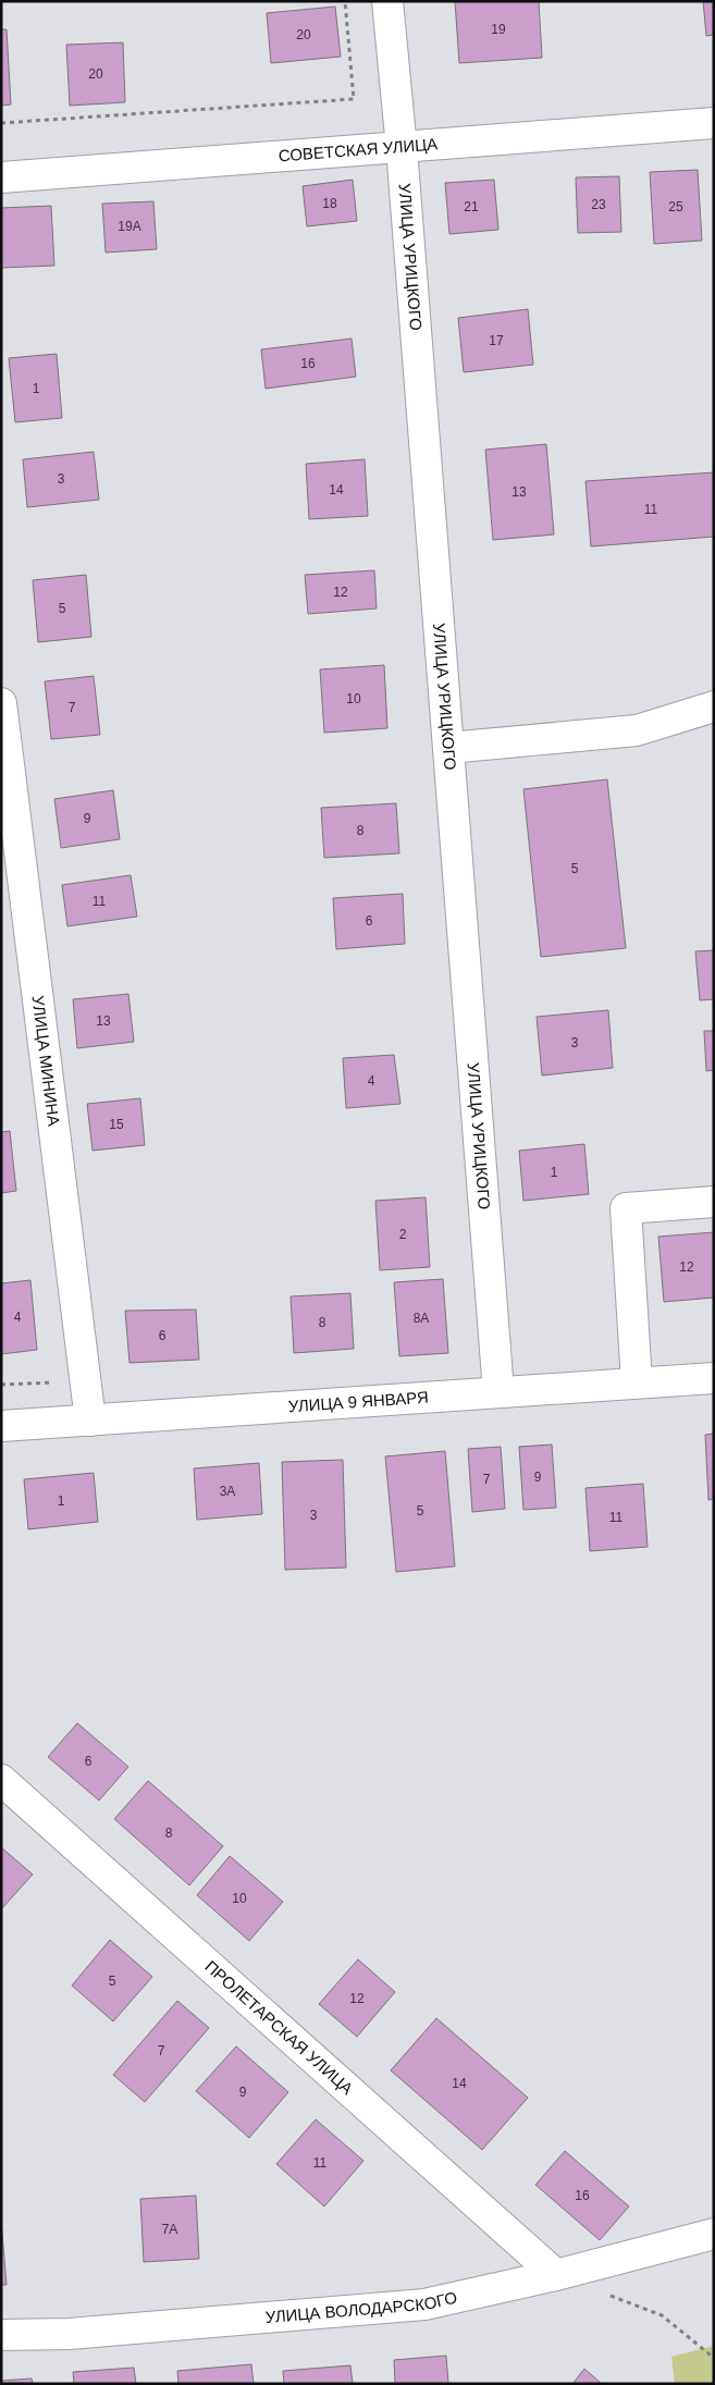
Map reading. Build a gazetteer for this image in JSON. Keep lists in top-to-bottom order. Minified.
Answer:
{"streets":{"street":["СОВЕТСКАЯ УЛИЦА","УЛИЦА УРИЦКОГО","УЛИЦА МИНИНА","УЛИЦА 9 ЯНВАРЯ","ПРОЛЕТАРСКАЯ УЛИЦА","УЛИЦА ВОЛОДАРСКОГО"]},"crossings":[["СОВЕТСКАЯ УЛИЦА","УЛИЦА УРИЦКОГО"],["УЛИЦА УРИЦКОГО","УЛИЦА 9 ЯНВАРЯ"],["УЛИЦА МИНИНА","УЛИЦА 9 ЯНВАРЯ"],["ПРОЛЕТАРСКАЯ УЛИЦА","УЛИЦА ВОЛОДАРСКОГО"]],"house_numbers":["19","20","20","18","23","21","25","19А","17","16","1","3","14","13","11","12","5","10","7","9","8","5","11","6","13","3","4","15","1","2","12","4","8А","8","6","9","7","3А","1","5","3","11","6","8","10","5","12","7","14","9","11","16","7А"]}
